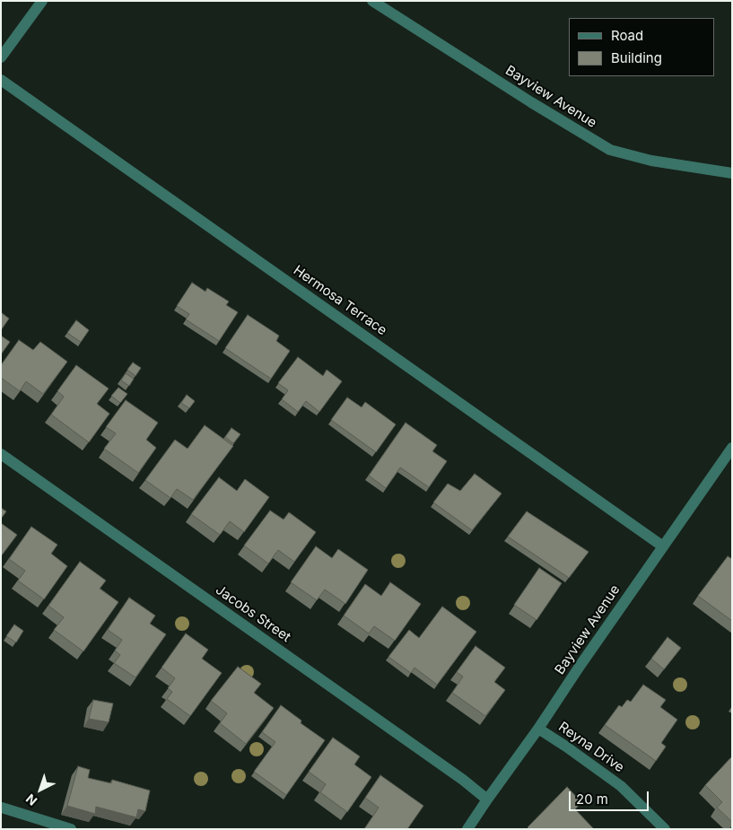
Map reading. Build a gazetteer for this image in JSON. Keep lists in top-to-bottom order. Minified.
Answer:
{"streets":{"street":["Bayview Avenue","Hermosa Terrace","Jacobs Street","Reyna Drive"]},"crossings":[["Bayview Avenue","Hermosa Terrace"],["Bayview Avenue","Jacobs Street"],["Bayview Avenue","Reyna Drive"]],"legend":["Road","Building"],"scale_bar":"20 m","north":"bottom left"}
